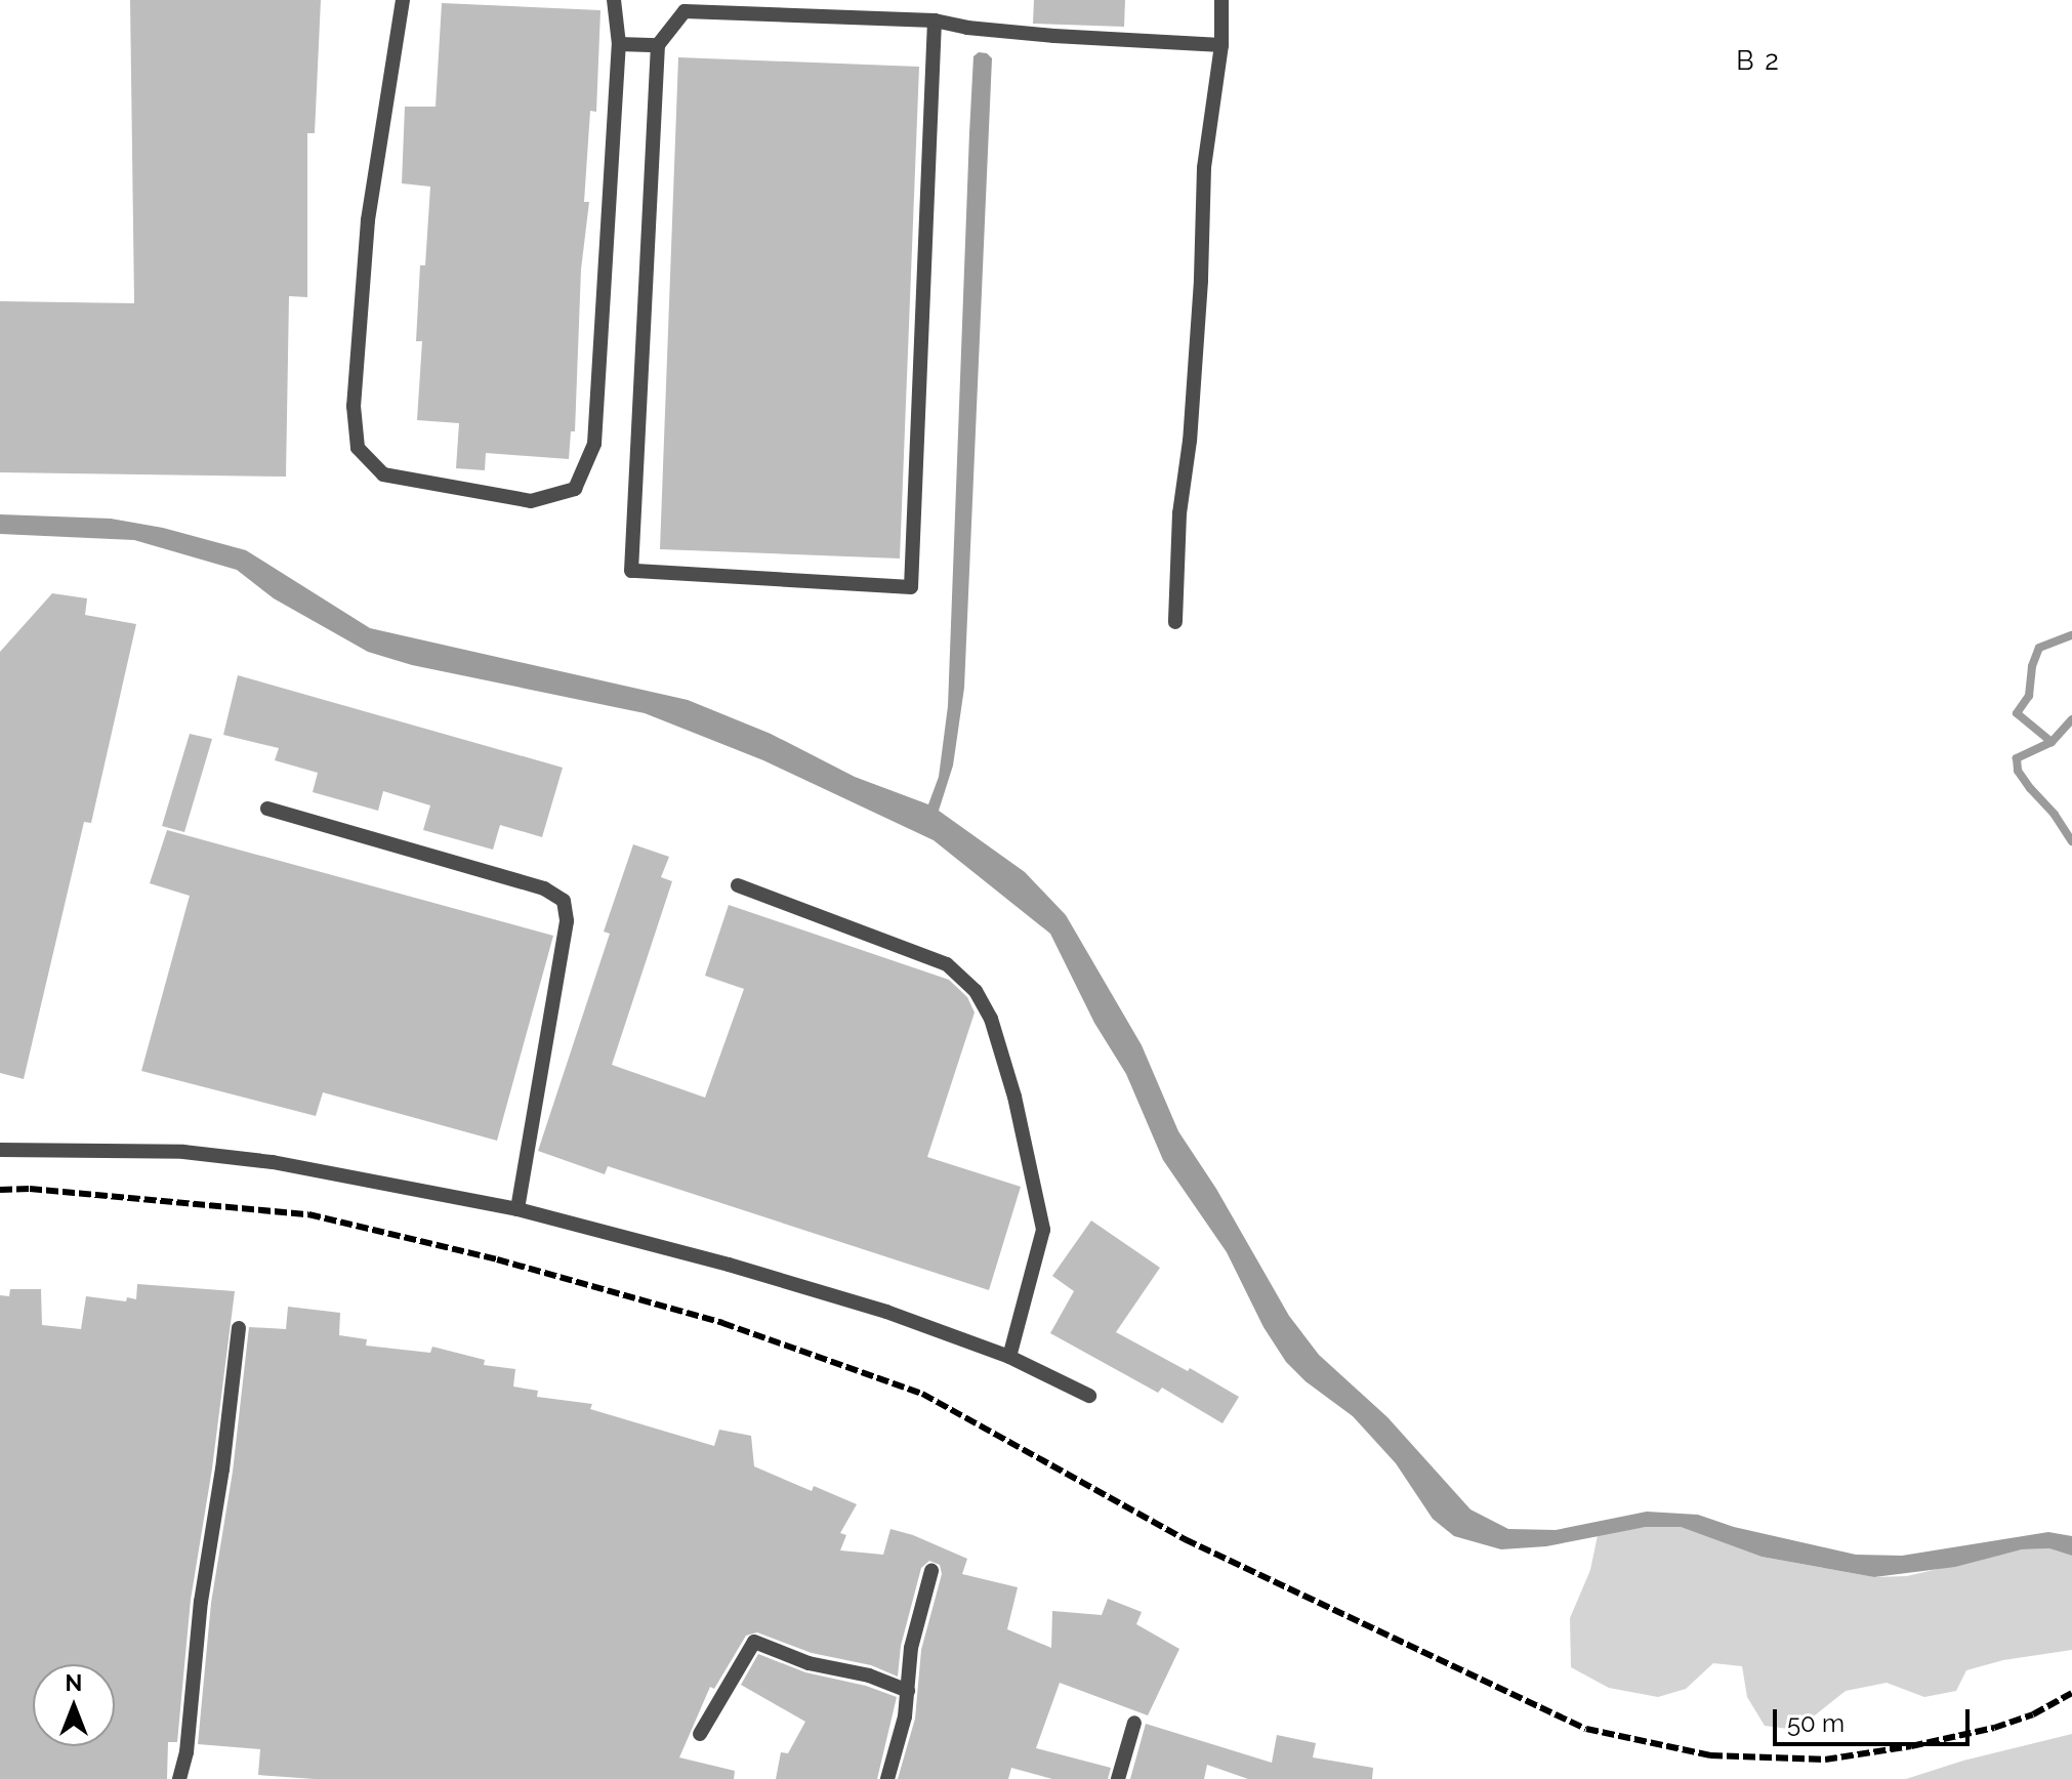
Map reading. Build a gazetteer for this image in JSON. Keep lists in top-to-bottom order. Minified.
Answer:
{"districts":["B 2"],"scale_bar":"50 m","north":"top"}
